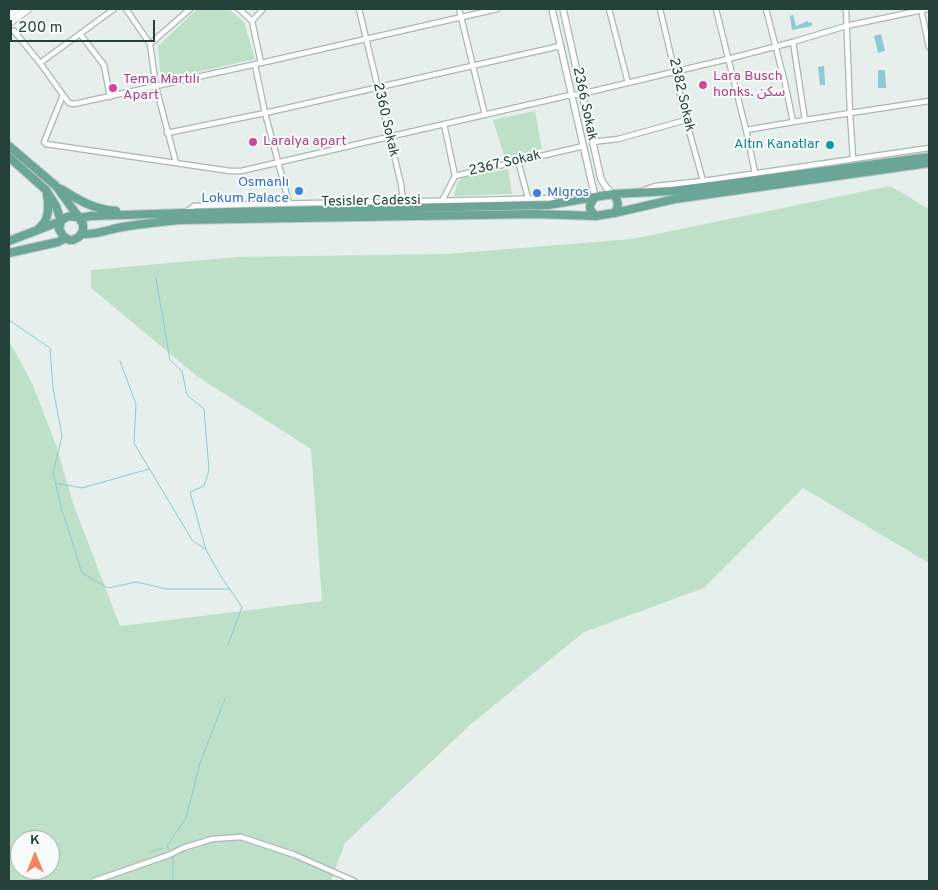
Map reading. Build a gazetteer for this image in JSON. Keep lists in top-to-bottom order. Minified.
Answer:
{"streets":{"street":["2382 Sokak","2366 Sokak","2360 Sokak","2367 Sokak","Tesisler Cadessi"]},"crossings":[["2366 Sokak","2367 Sokak"],["2360 Sokak","Tesisler Cadessi"],["2367 Sokak","Tesisler Cadessi"]],"places":["Lara Busch honks. سكن","Tema Martılı Apart","Laralya apart","Altın Kanatlar","Osmanlı Lokum Palace","Migros"],"scale_bar":"200 m","north":"top"}
